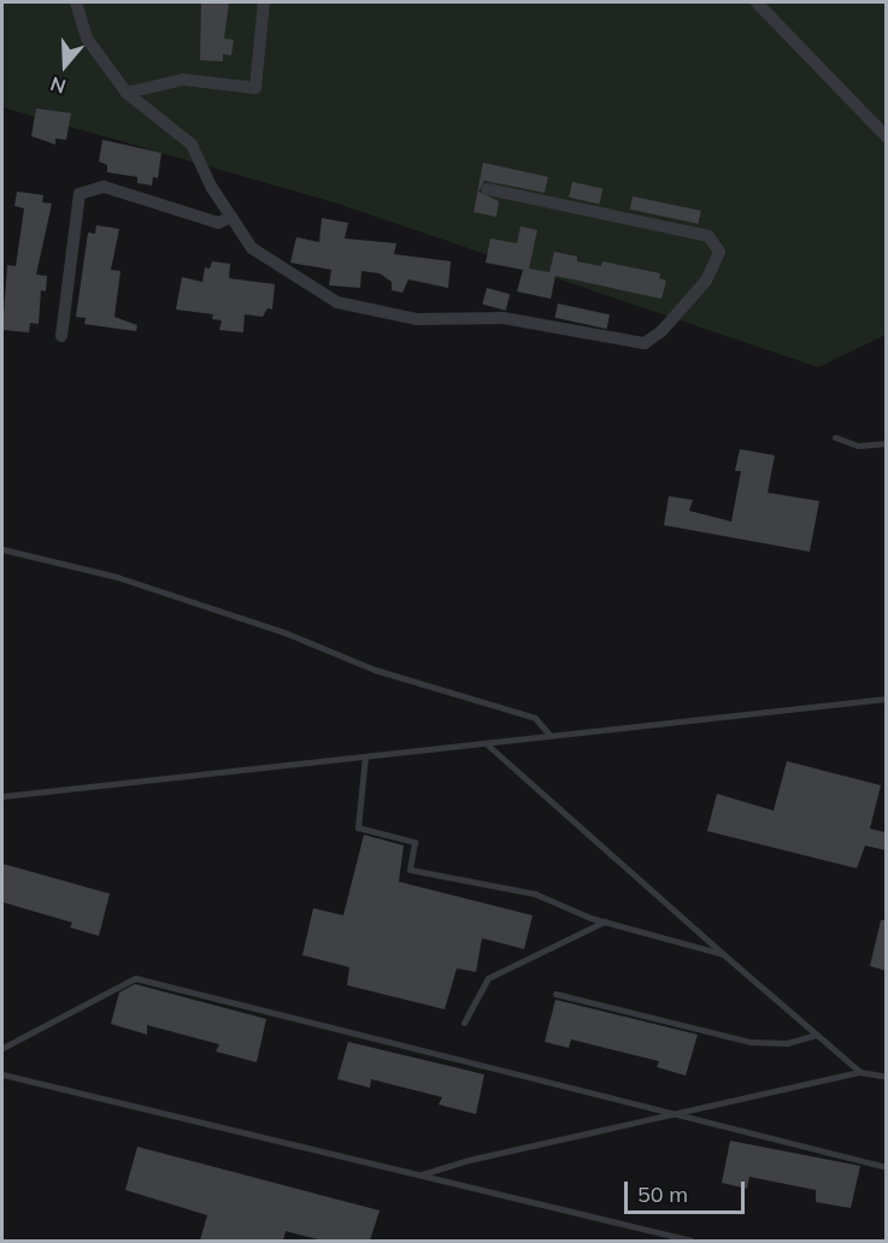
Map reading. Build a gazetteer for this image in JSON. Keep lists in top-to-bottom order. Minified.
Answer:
{"scale_bar":"50 m","north":"bottom"}
